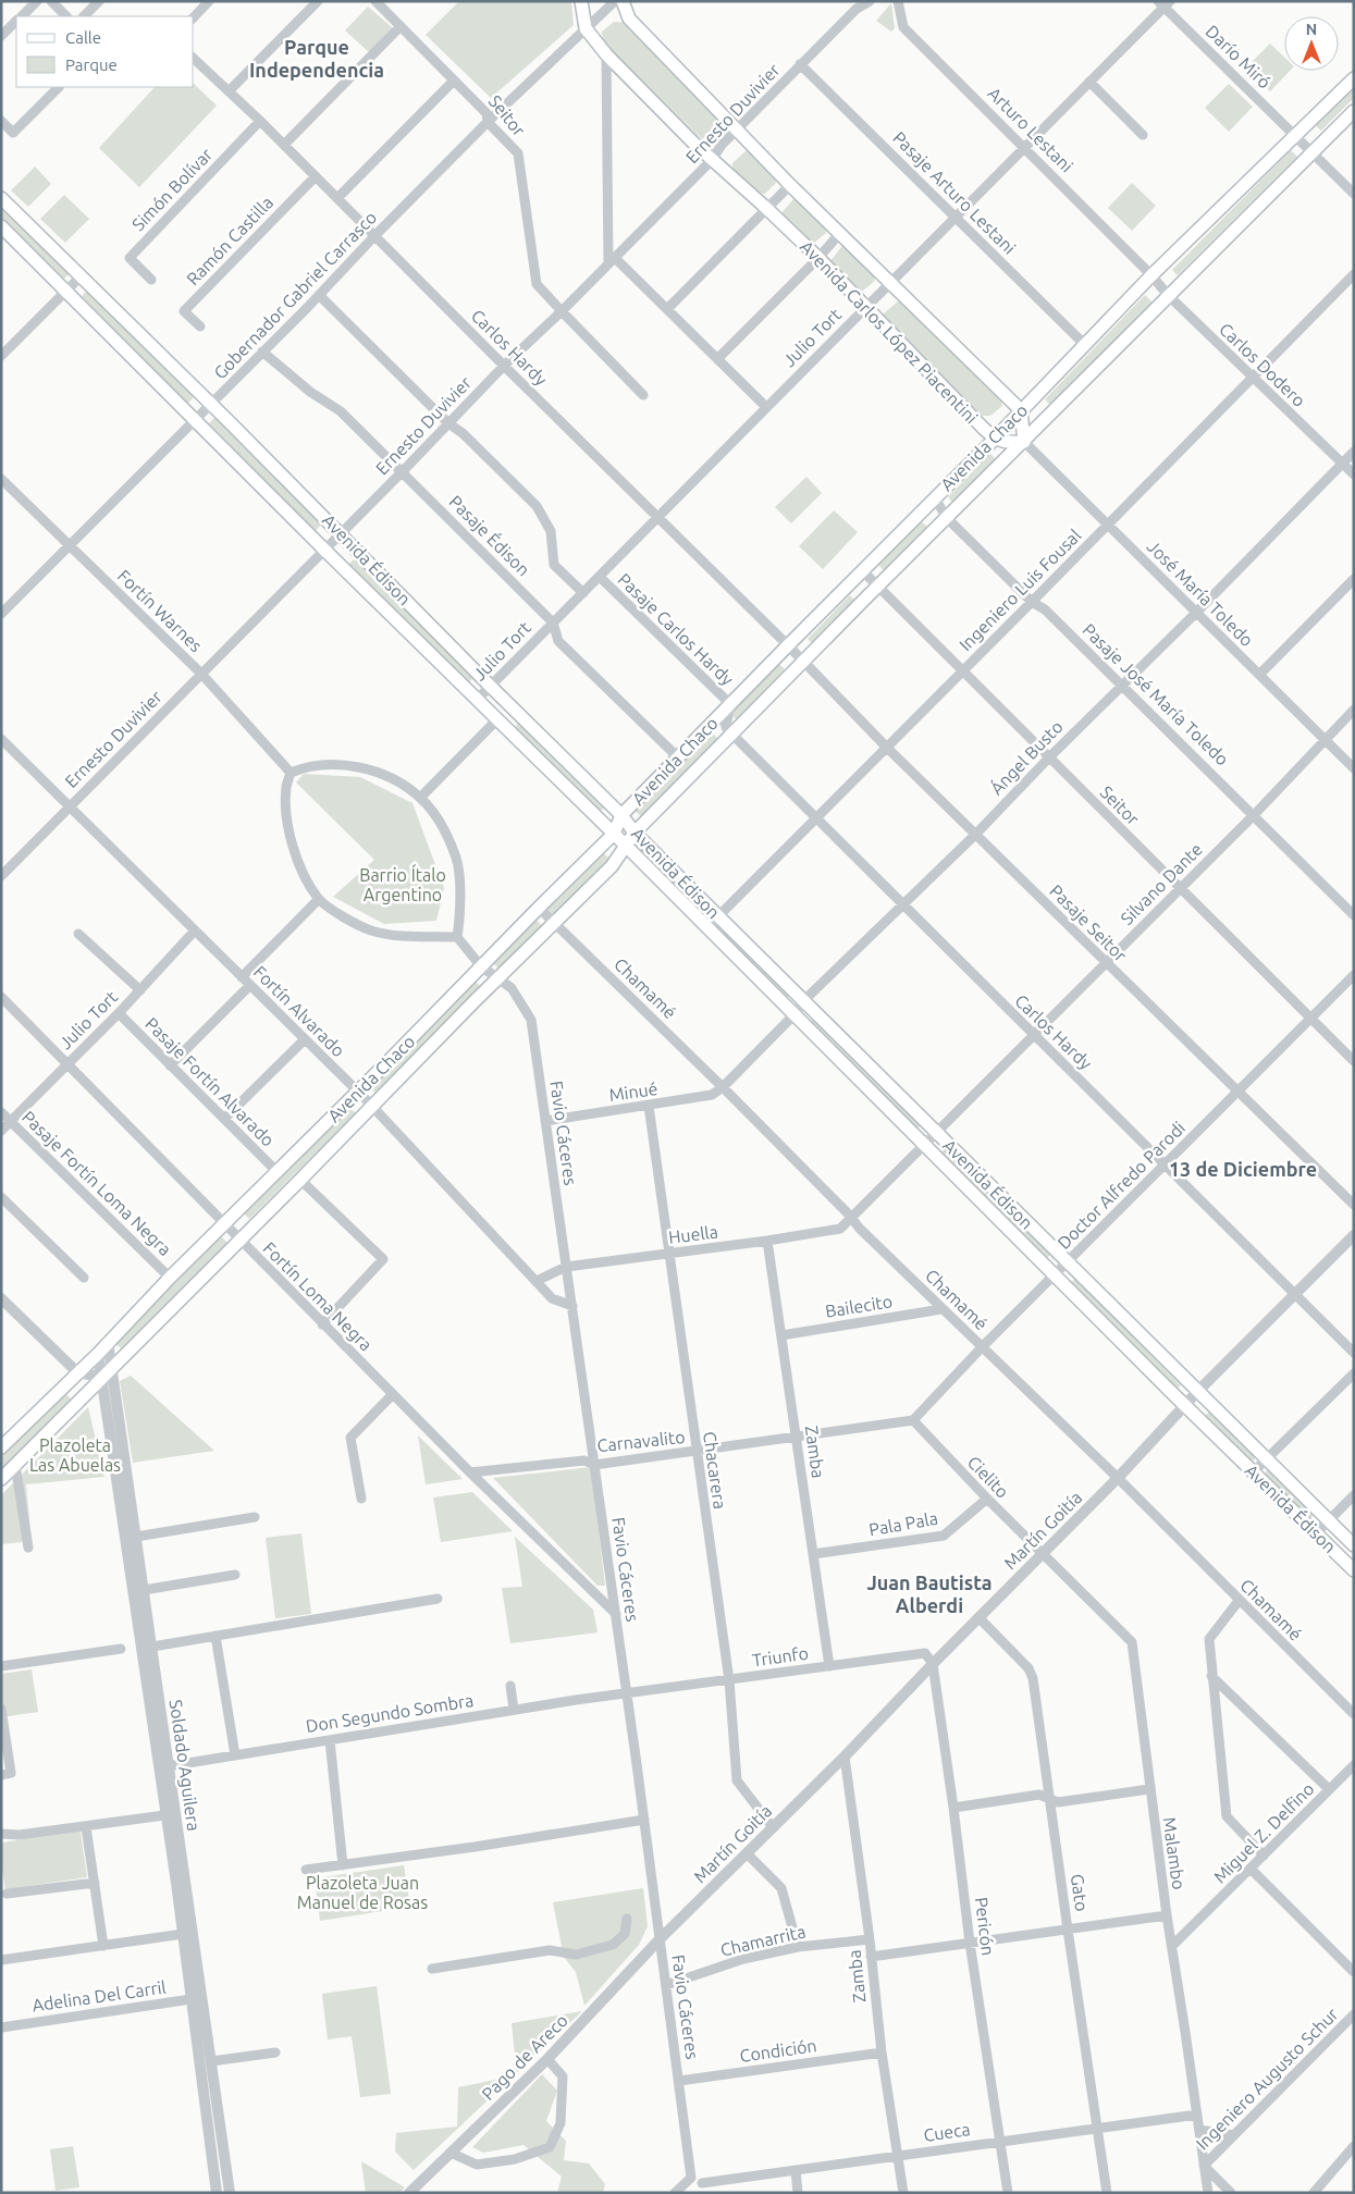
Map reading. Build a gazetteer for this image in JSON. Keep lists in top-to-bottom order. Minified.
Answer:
{"streets":{"main road":["Avenida Carlos López Piacentini","Avenida Chaco","Avenida Édison"],"street":["Darío Miró","Ernesto Duvivier","Seitor","Arturo Lestani","Simón Bolívar","Pasaje Arturo Lestani","Ramón Castilla","Gobernador Gabriel Carrasco","Julio Tort","Carlos Hardy","Carlos Dodero","Pasaje Édison","Ingeniero Luis Fousal","José María Toledo","Fortín Warnes","Pasaje Carlos Hardy","Pasaje José María Toledo","Ángel Busto","Silvano Dante","Pasaje Seitor","Chamamé","Fortín Alvarado","Pasaje Fortín Alvarado","Minué","Favio Cáceres","Pasaje Fortín Loma Negra","Doctor Alfredo Parodi","Huella","Fortín Loma Negra","Bailecito","Carnavalito","Zamba","Chacarera","Cielito","Pala Pala","Martín Goitía","Triunfo","Don Segundo Sombra","Soldado Aguilera","Miguel Z. Delfino","Malambo","Gato","Pericón","Chamarrita","Adelina Del Carril","Condición","Pago de Areco","Ingeniero Augusto Schur","Cueca"]},"crossings":[["Darío Miró","Julio Tort"],["Darío Miró","Avenida Chaco"],["Ernesto Duvivier","Seitor"],["Ernesto Duvivier","Pasaje Arturo Lestani"],["Ernesto Duvivier","Avenida Carlos López Piacentini"],["Ernesto Duvivier","Carlos Hardy"],["Ernesto Duvivier","Pasaje Édison"],["Ernesto Duvivier","Avenida Édison"],["Ernesto Duvivier","Fortín Warnes"],["Ernesto Duvivier","Fortín Alvarado"],["Seitor","Gobernador Gabriel Carrasco"],["Seitor","Avenida Chaco"],["Seitor","Ingeniero Luis Fousal"],["Seitor","Ángel Busto"],["Seitor","Silvano Dante"],["Seitor","Doctor Alfredo Parodi"],["Arturo Lestani","Julio Tort"],["Arturo Lestani","Carlos Dodero"],["Arturo Lestani","Avenida Chaco"],["Simón Bolívar","Carlos Hardy"],["Pasaje Arturo Lestani","Julio Tort"],["Pasaje Arturo Lestani","Avenida Chaco"],["Ramón Castilla","Carlos Hardy"],["Gobernador Gabriel Carrasco","Avenida Carlos López Piacentini"],["Gobernador Gabriel Carrasco","Carlos Hardy"],["Gobernador Gabriel Carrasco","Pasaje Édison"],["Gobernador Gabriel Carrasco","Avenida Édison"],["Gobernador Gabriel Carrasco","Fortín Warnes"],["Avenida Carlos López Piacentini","Julio Tort"],["Avenida Carlos López Piacentini","Avenida Chaco"],["Julio Tort","Carlos Hardy"],["Julio Tort","Pasaje Édison"],["Julio Tort","Avenida Édison"],["Julio Tort","Pasaje Carlos Hardy"],["Julio Tort","Fortín Alvarado"],["Julio Tort","Pasaje Fortín Alvarado"],["Julio Tort","Pasaje Fortín Loma Negra"],["Julio Tort","Fortín Loma Negra"],["Carlos Hardy","Avenida Chaco"],["Carlos Hardy","Ingeniero Luis Fousal"],["Carlos Hardy","Pasaje Carlos Hardy"],["Carlos Hardy","Ángel Busto"],["Carlos Hardy","Silvano Dante"],["Carlos Hardy","Pasaje Seitor"],["Carlos Hardy","Doctor Alfredo Parodi"],["Carlos Hardy","Martín Goitía"],["Carlos Dodero","Avenida Chaco"],["Carlos Dodero","Ingeniero Luis Fousal"],["Carlos Dodero","Ángel Busto"],["Avenida Chaco","Pasaje Édison"],["Avenida Chaco","Avenida Édison"],["Avenida Chaco","José María Toledo"],["Avenida Chaco","Pasaje Carlos Hardy"],["Avenida Chaco","Pasaje José María Toledo"],["Avenida Chaco","Pasaje Seitor"],["Avenida Chaco","Chamamé"],["Avenida Chaco","Fortín Alvarado"],["Avenida Chaco","Pasaje Fortín Alvarado"],["Avenida Chaco","Favio Cáceres"],["Avenida Chaco","Pasaje Fortín Loma Negra"],["Avenida Chaco","Fortín Loma Negra"],["Avenida Chaco","Soldado Aguilera"],["Avenida Édison","Ingeniero Luis Fousal"],["Avenida Édison","Ángel Busto"],["Avenida Édison","Silvano Dante"],["Avenida Édison","Doctor Alfredo Parodi"],["Avenida Édison","Martín Goitía"],["Ingeniero Luis Fousal","José María Toledo"],["Ingeniero Luis Fousal","Pasaje José María Toledo"],["Ingeniero Luis Fousal","Pasaje Seitor"],["José María Toledo","Ángel Busto"],["José María Toledo","Silvano Dante"],["Pasaje José María Toledo","Ángel Busto"],["Pasaje José María Toledo","Silvano Dante"],["Ángel Busto","Pasaje Seitor"],["Ángel Busto","Chamamé"],["Ángel Busto","Minué"],["Silvano Dante","Pasaje Seitor"],["Silvano Dante","Chamamé"],["Silvano Dante","Huella"],["Pasaje Seitor","Doctor Alfredo Parodi"],["Chamamé","Minué"],["Chamamé","Doctor Alfredo Parodi"],["Chamamé","Huella"],["Chamamé","Bailecito"],["Chamamé","Martín Goitía"],["Fortín Alvarado","Favio Cáceres"],["Fortín Alvarado","Huella"],["Minué","Favio Cáceres"],["Minué","Chacarera"],["Favio Cáceres","Huella"],["Favio Cáceres","Fortín Loma Negra"],["Favio Cáceres","Carnavalito"],["Favio Cáceres","Martín Goitía"],["Favio Cáceres","Triunfo"],["Favio Cáceres","Don Segundo Sombra"],["Favio Cáceres","Chamarrita"],["Favio Cáceres","Condición"],["Favio Cáceres","Pago de Areco"],["Doctor Alfredo Parodi","Carnavalito"],["Doctor Alfredo Parodi","Cielito"],["Huella","Zamba"],["Huella","Chacarera"],["Fortín Loma Negra","Carnavalito"],["Bailecito","Zamba"],["Carnavalito","Zamba"],["Carnavalito","Chacarera"],["Carnavalito","Cielito"],["Zamba","Pala Pala"],["Zamba","Martín Goitía"],["Zamba","Triunfo"],["Zamba","Chamarrita"],["Zamba","Condición"],["Zamba","Cueca"],["Chacarera","Martín Goitía"],["Chacarera","Triunfo"],["Cielito","Pala Pala"],["Cielito","Martín Goitía"],["Cielito","Malambo"],["Martín Goitía","Triunfo"],["Martín Goitía","Malambo"],["Martín Goitía","Gato"],["Martín Goitía","Pericón"],["Martín Goitía","Pago de Areco"],["Triunfo","Don Segundo Sombra"],["Triunfo","Pericón"],["Don Segundo Sombra","Soldado Aguilera"],["Soldado Aguilera","Adelina Del Carril"],["Miguel Z. Delfino","Malambo"],["Malambo","Ingeniero Augusto Schur"],["Malambo","Cueca"],["Gato","Cueca"],["Pericón","Cueca"]],"districts":["Parque Independencia","13 de Diciembre","Juan Bautista Alberdi"],"parks":["Barrio Ítalo Argentino","Plazoleta Las Abuelas","Plazoleta Juan Manuel de Rosas"],"legend":["Calle","Parque"],"north":"top"}
